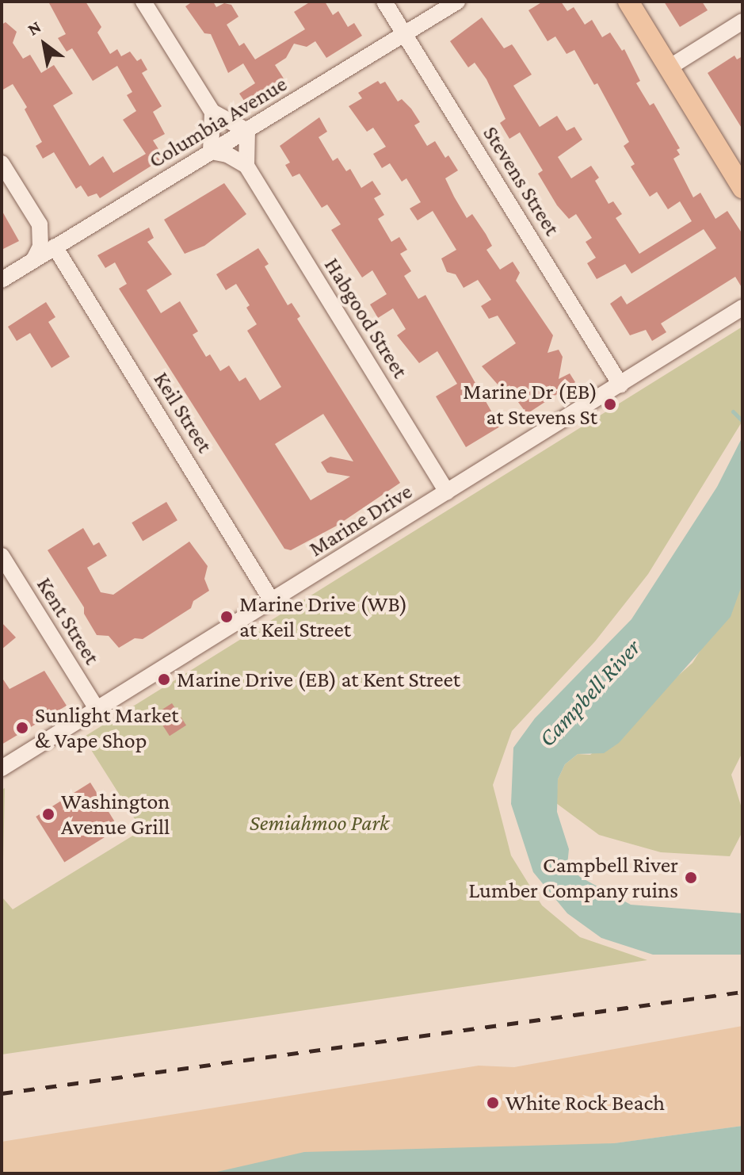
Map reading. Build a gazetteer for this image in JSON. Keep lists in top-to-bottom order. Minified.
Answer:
{"streets":{"street":["Columbia Avenue","Stevens Street","Habgood Street","Keil Street","Marine Drive","Kent Street"]},"crossings":[["Columbia Avenue","Stevens Street"],["Columbia Avenue","Keil Street"],["Stevens Street","Marine Drive"],["Habgood Street","Marine Drive"],["Keil Street","Marine Drive"],["Marine Drive","Kent Street"]],"water":["Campbell River"],"parks":["Semiahmoo Park"],"places":["Marine Dr (EB) at Stevens St","Marine Drive (WB) at Keil Street","Marine Drive (EB) at Kent Street","Sunlight Market & Vape Shop","Washington Avenue Grill","Campbell River Lumber Company ruins","White Rock Beach"],"north":"top left"}
